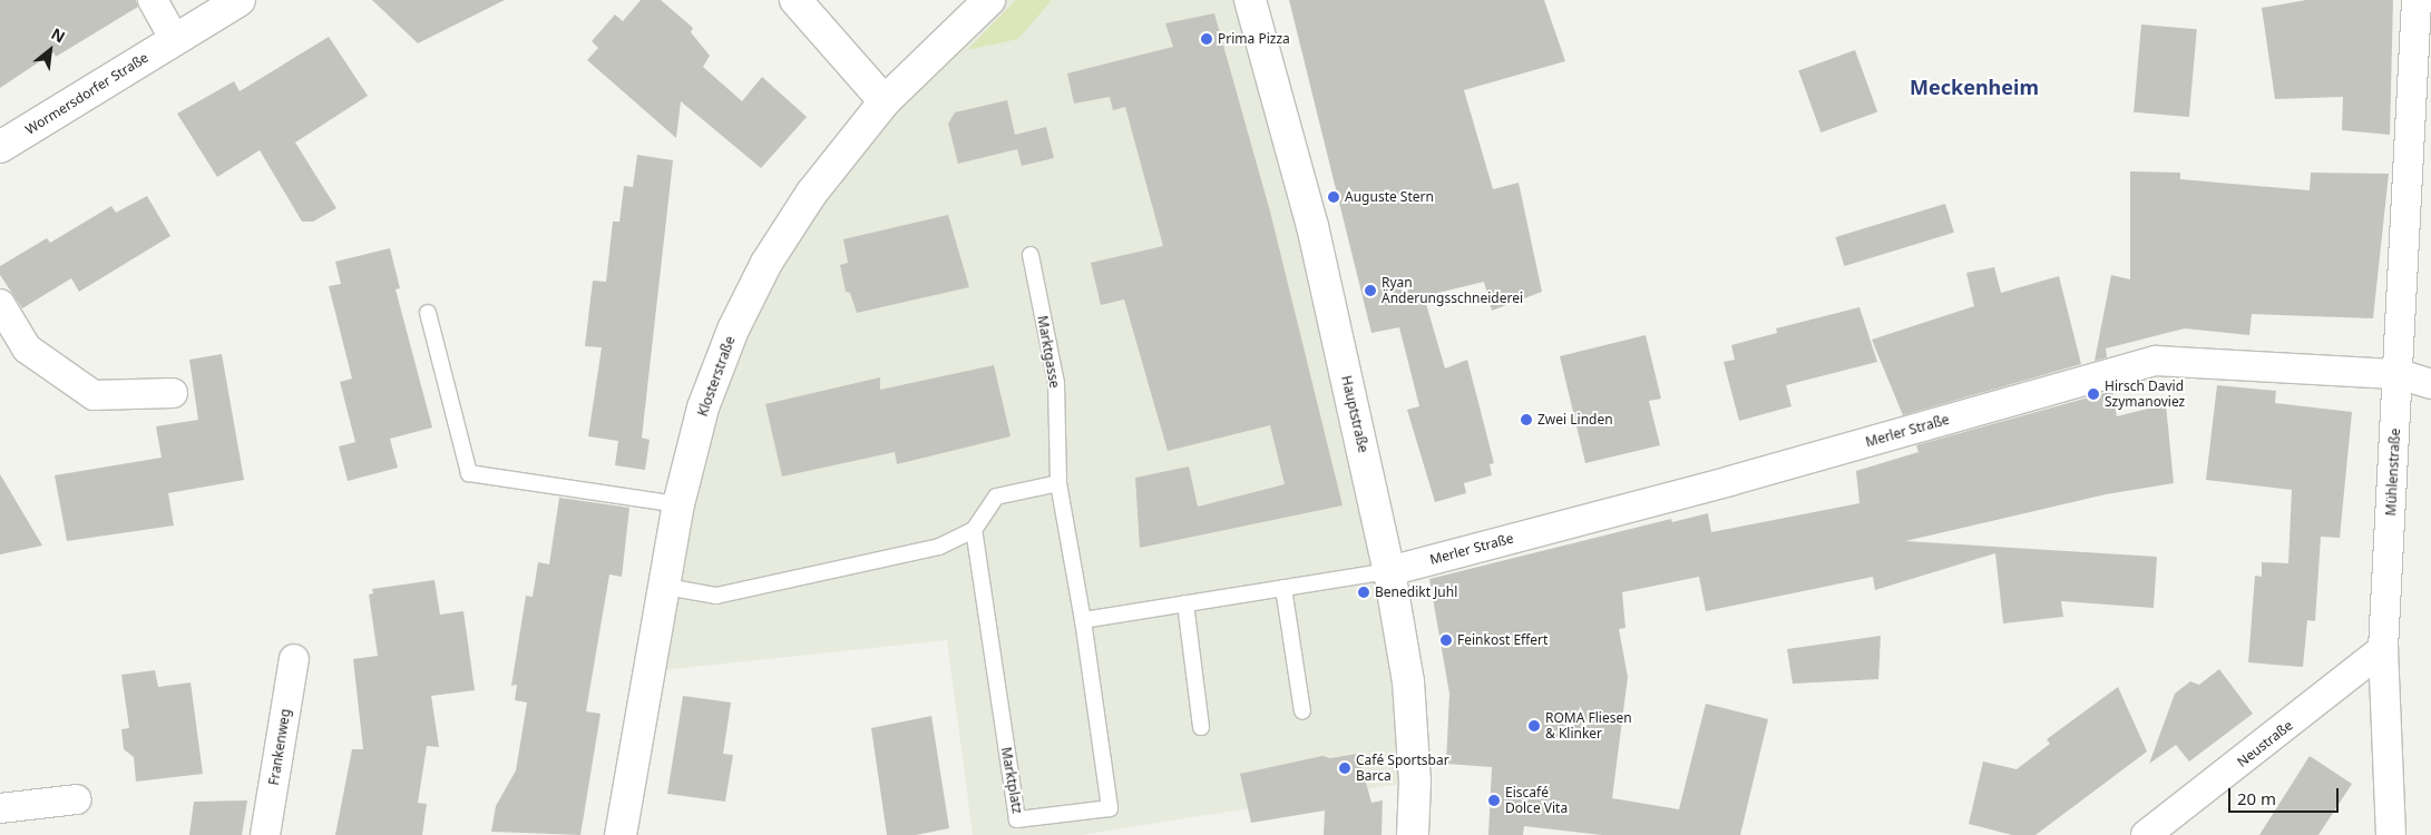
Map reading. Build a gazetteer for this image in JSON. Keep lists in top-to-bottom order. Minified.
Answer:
{"streets":{"main road":["Wormersdorfer Straße","Klosterstraße","Hauptstraße"],"street":["Merler Straße","Mühlenstraße","Neustraße","Frankenweg"],"lane":["Marktgasse","Marktplatz"]},"crossings":[["Marktgasse","Marktplatz"],["Hauptstraße","Merler Straße"],["Merler Straße","Mühlenstraße"],["Mühlenstraße","Neustraße"]],"districts":["Meckenheim"],"places":["Prima Pizza","Auguste Stern","Ryan Änderungsschneiderei","Hirsch David Szymanoviez","Zwei Linden","Benedikt Juhl","Feinkost Effert","ROMA Fliesen & Klinker","Café Sportsbar Barca","Eiscafé Dolce Vita"],"scale_bar":"20 m","north":"top right"}
